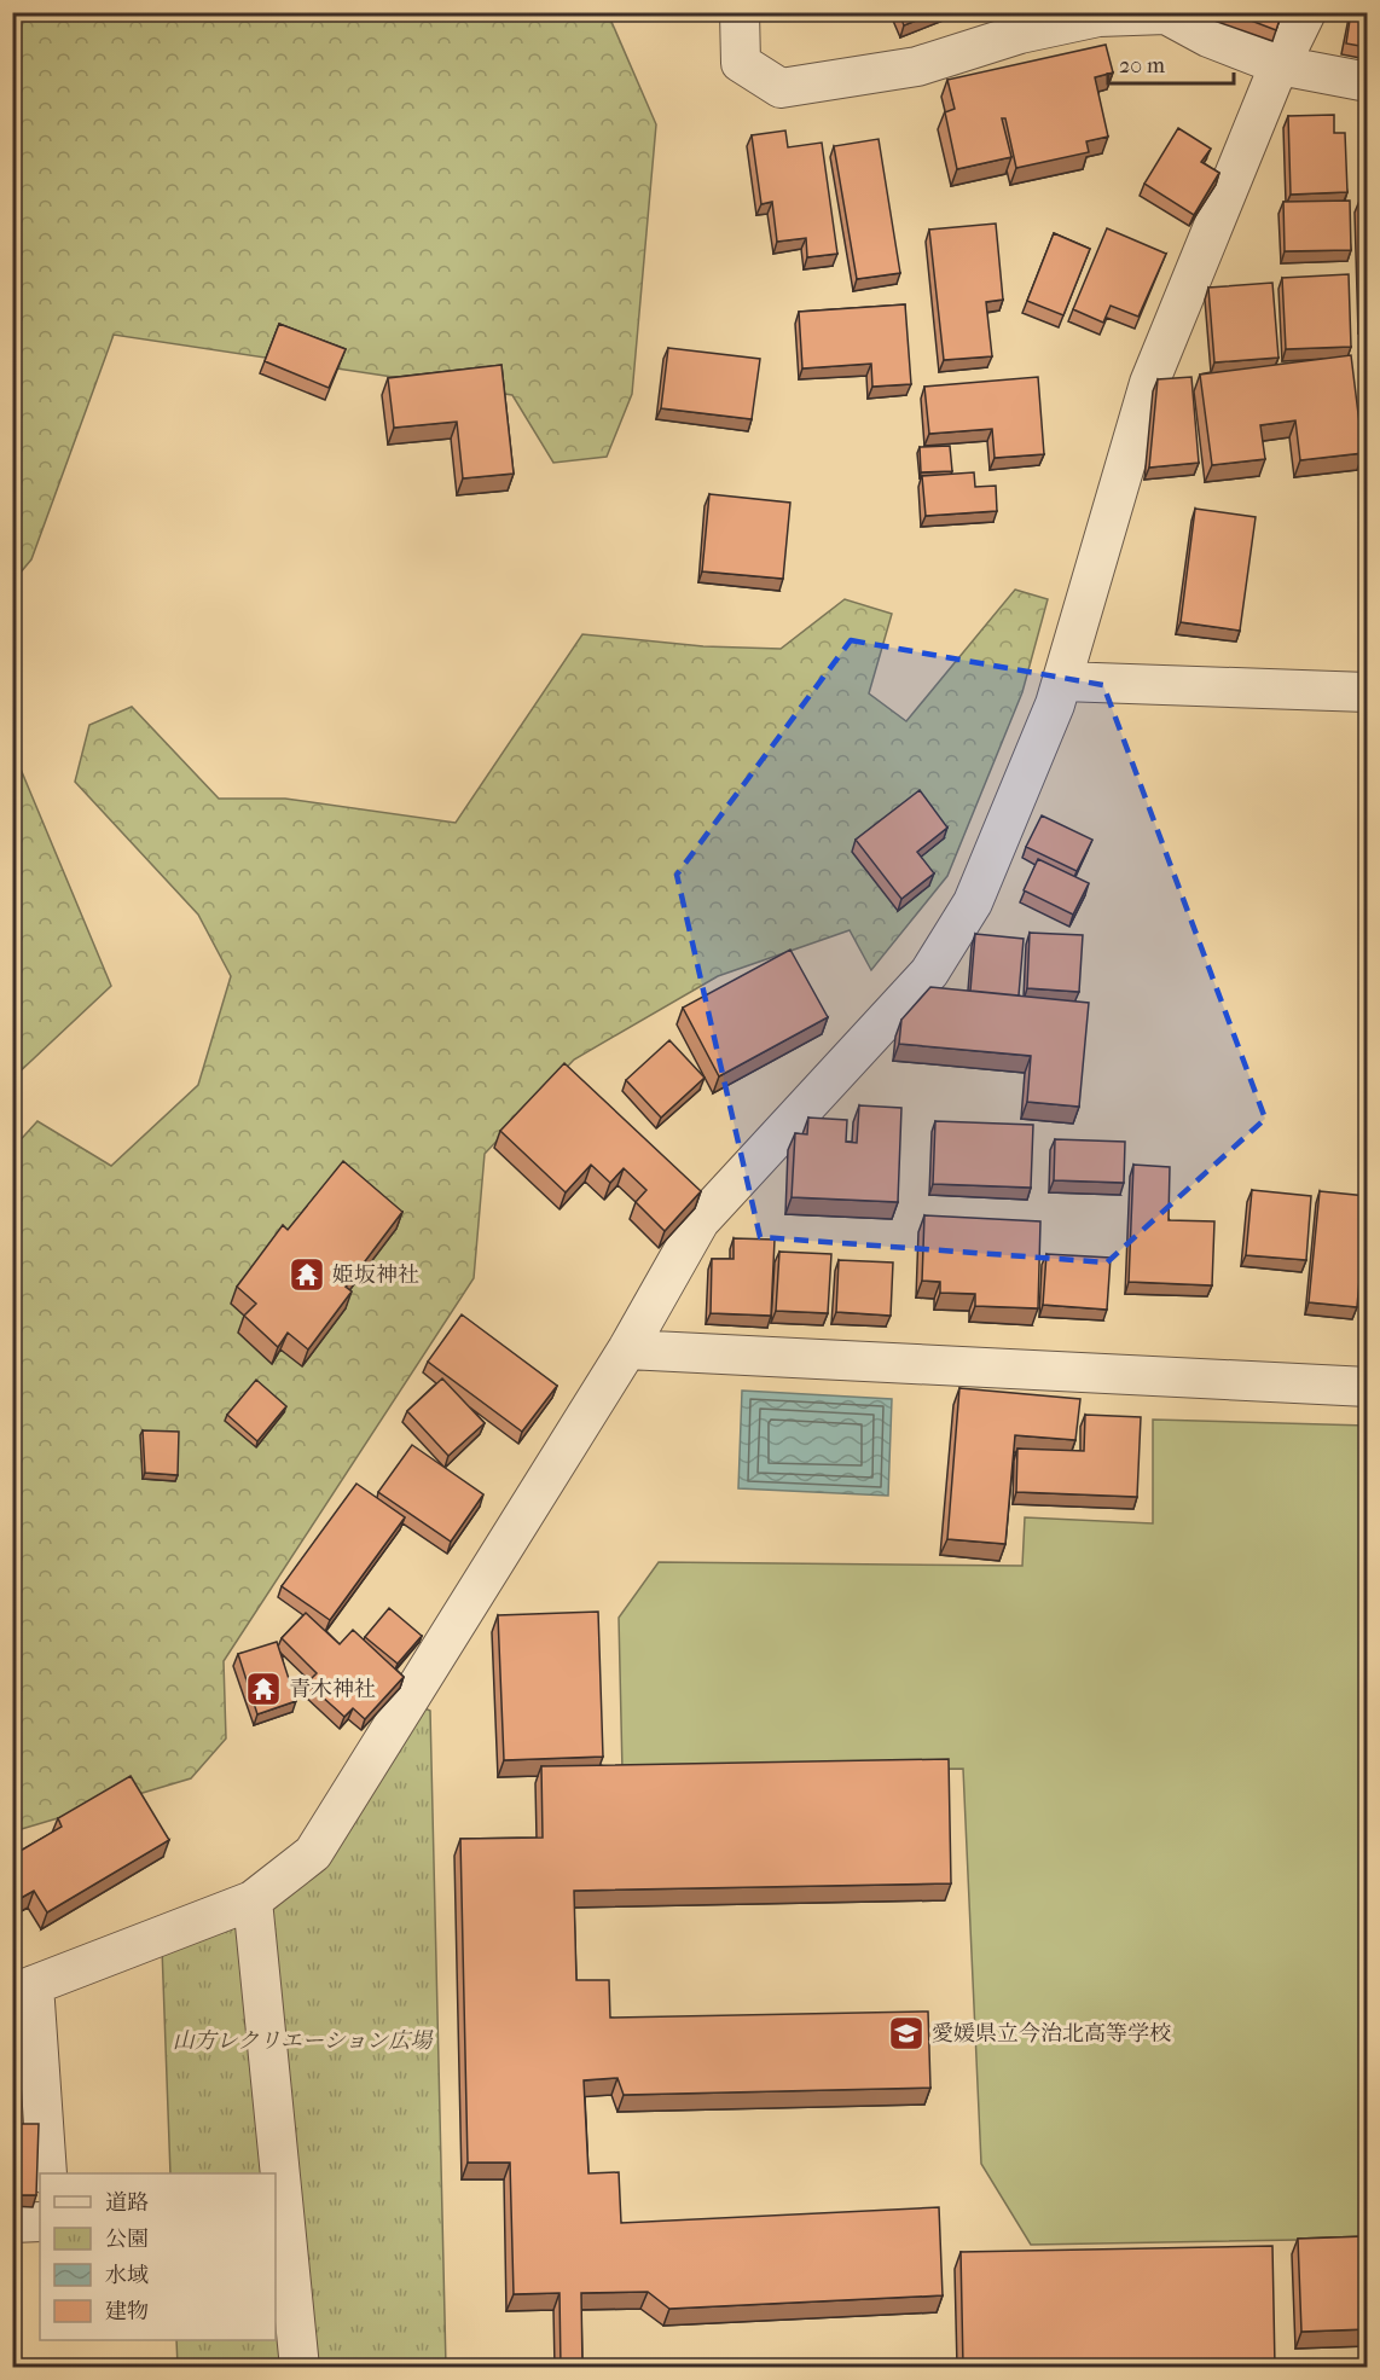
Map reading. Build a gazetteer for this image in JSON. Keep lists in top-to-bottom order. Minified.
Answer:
{"parks":["山方レクリエーション広場"],"places":{"temple":["姫坂神社","青木神社"],"school or university":["愛媛県立今治北高等学校"]},"legend":["道路","公園","水域","建物"],"scale_bar":"20 m"}
